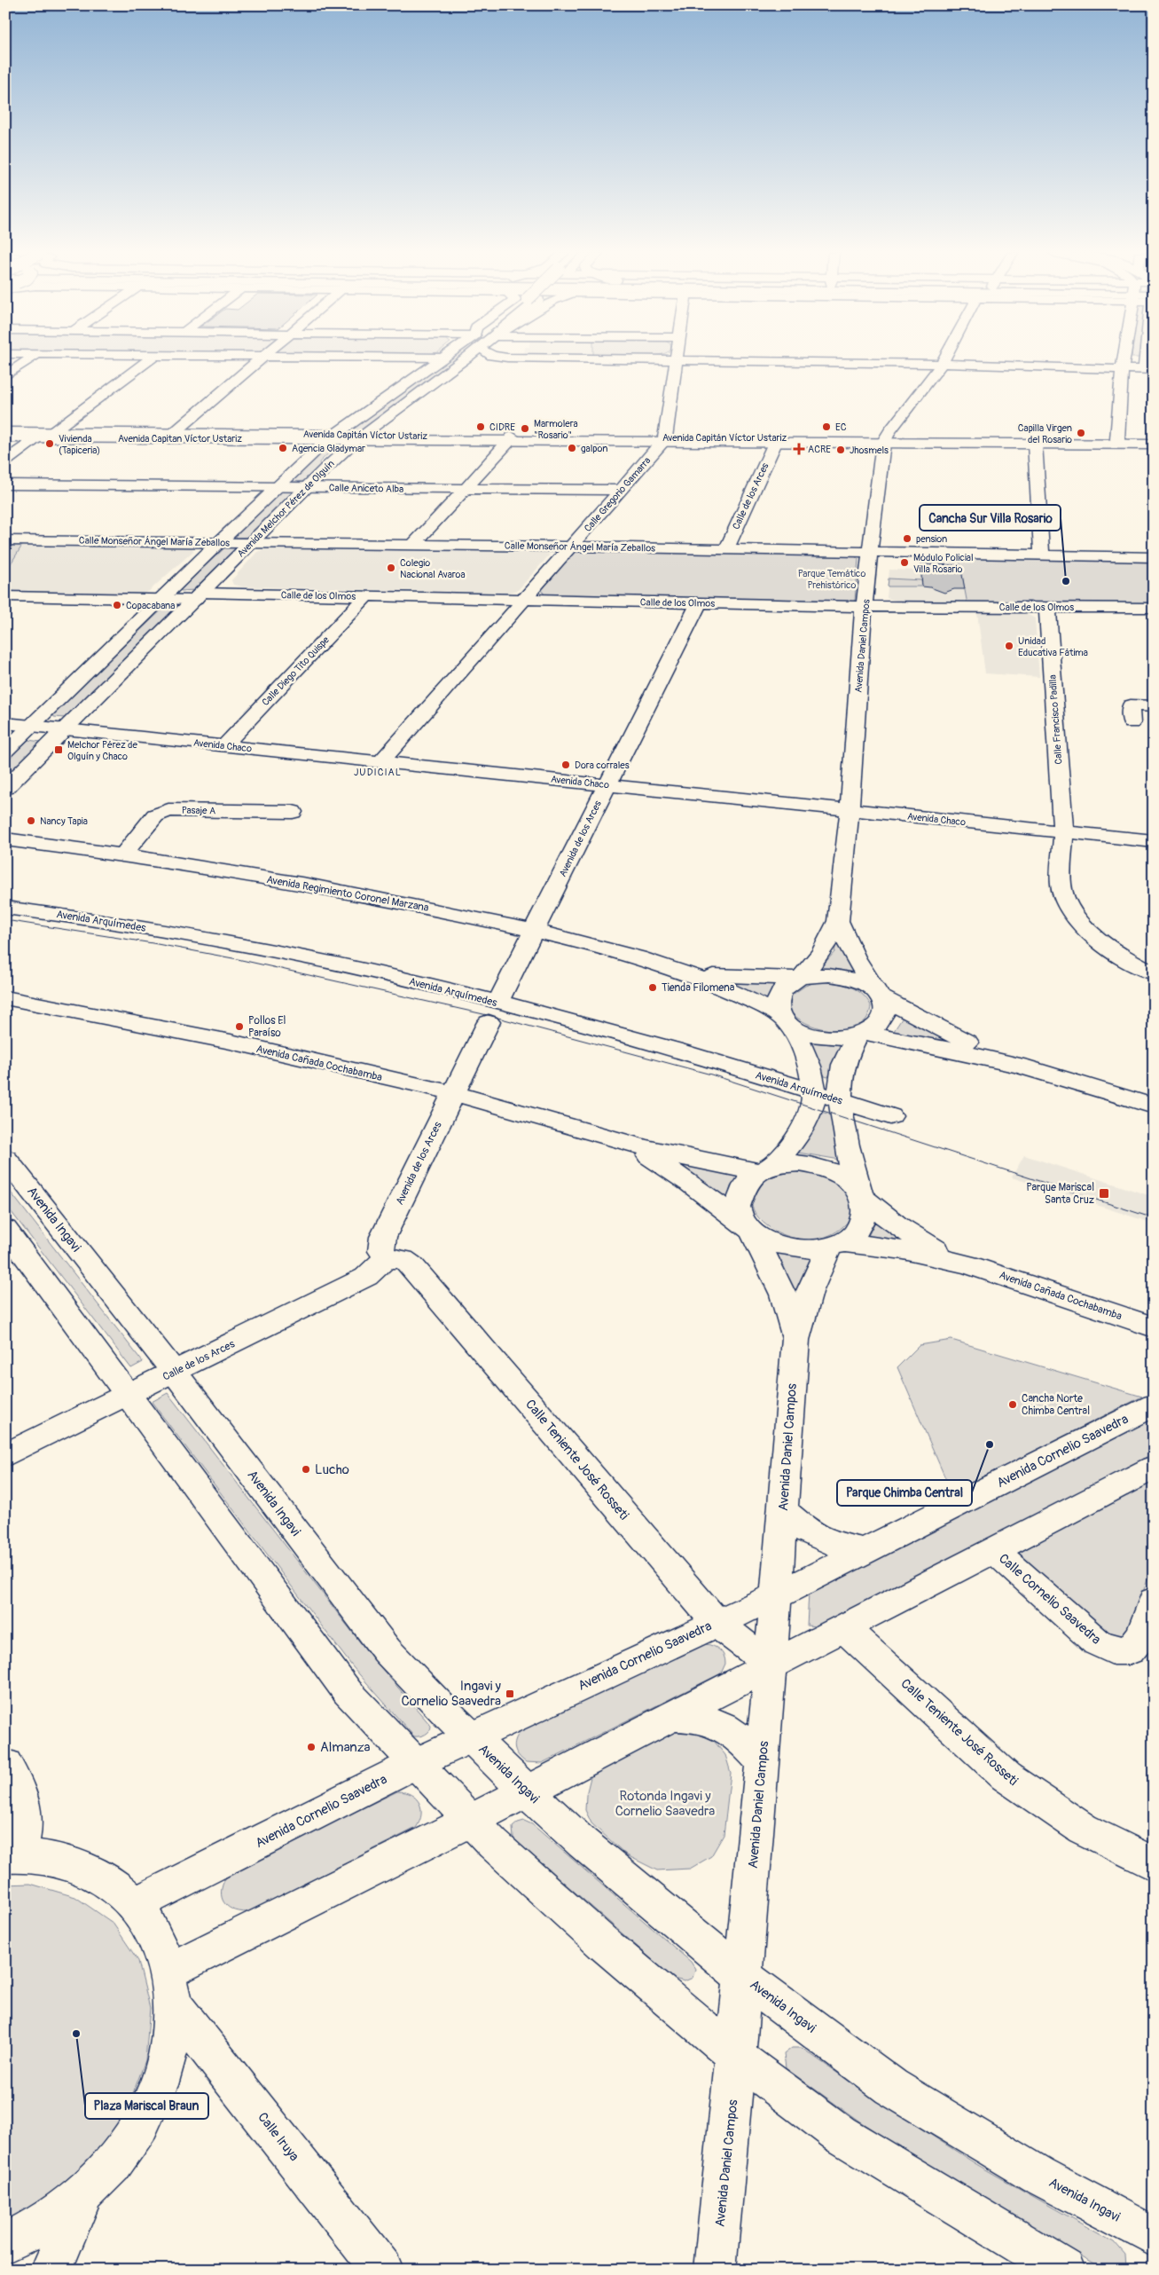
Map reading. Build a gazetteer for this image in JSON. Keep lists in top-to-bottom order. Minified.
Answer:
{"streets":{"main road":["Avenida Capitán Víctor Ustariz","Avenida Capitan Víctor Ustariz","Calle Aniceto Alba","Calle Gregorio Gamarra","Calle de los Arces","Avenida Melchor Pérez de Olguín","Calle Monseñor Ángel María Zeballos","Calle de los Olmos","Avenida Daniel Campos","Calle Diego Tito Quispe","Calle Francisco Padilla","Avenida Chaco","Pasaje A","Avenida de los Arces","Avenida Regimiento Coronel Marzana","Avenida Arquímedes","Avenida Cañada Cochabamba","Avenida Ingavi","Avenida Cornelio Saavedra","Calle Teniente José Rosseti","Calle Cornelio Saavedra","Calle Iruya"]},"crossings":[["Avenida Capitán Víctor Ustariz","Avenida Capitan Víctor Ustariz"],["Avenida Capitán Víctor Ustariz","Calle Gregorio Gamarra"],["Avenida Capitán Víctor Ustariz","Calle de los Arces"],["Avenida Capitán Víctor Ustariz","Avenida Melchor Pérez de Olguín"],["Avenida Capitán Víctor Ustariz","Avenida Daniel Campos"],["Avenida Capitan Víctor Ustariz","Avenida Melchor Pérez de Olguín"],["Calle Aniceto Alba","Calle Gregorio Gamarra"],["Calle Aniceto Alba","Avenida Melchor Pérez de Olguín"],["Calle Gregorio Gamarra","Calle Monseñor Ángel María Zeballos"],["Calle Gregorio Gamarra","Calle de los Olmos"],["Calle Gregorio Gamarra","Avenida Chaco"],["Calle de los Arces","Calle Monseñor Ángel María Zeballos"],["Calle de los Arces","Avenida de los Arces"],["Calle de los Arces","Avenida Ingavi"],["Calle de los Arces","Calle Teniente José Rosseti"],["Avenida Melchor Pérez de Olguín","Calle Monseñor Ángel María Zeballos"],["Avenida Melchor Pérez de Olguín","Calle de los Olmos"],["Avenida Melchor Pérez de Olguín","Avenida Chaco"],["Calle Monseñor Ángel María Zeballos","Avenida Daniel Campos"],["Calle de los Olmos","Avenida Daniel Campos"],["Calle de los Olmos","Calle Diego Tito Quispe"],["Calle de los Olmos","Calle Francisco Padilla"],["Calle de los Olmos","Avenida de los Arces"],["Avenida Daniel Campos","Avenida Chaco"],["Avenida Daniel Campos","Avenida Regimiento Coronel Marzana"],["Avenida Daniel Campos","Avenida Cañada Cochabamba"],["Avenida Daniel Campos","Avenida Ingavi"],["Avenida Daniel Campos","Avenida Cornelio Saavedra"],["Avenida Daniel Campos","Calle Teniente José Rosseti"],["Calle Diego Tito Quispe","Avenida Chaco"],["Calle Francisco Padilla","Avenida Chaco"],["Avenida Chaco","Avenida de los Arces"],["Pasaje A","Avenida Regimiento Coronel Marzana"],["Avenida de los Arces","Avenida Regimiento Coronel Marzana"],["Avenida de los Arces","Avenida Arquímedes"],["Avenida de los Arces","Avenida Cañada Cochabamba"],["Avenida de los Arces","Calle Teniente José Rosseti"],["Avenida Ingavi","Avenida Cornelio Saavedra"],["Avenida Cornelio Saavedra","Calle Teniente José Rosseti"]],"districts":["JUDICIAL"],"parks":["Parque Temático Prehistórico","Rotonda Ingavi y Cornelio Saavedra"],"places":{"other":["CIDRE","EC","Marmolera \"Rosario\"","Capilla Virgen del Rosario","Vivienda (Tapiceria)","Agencia Gladymar","galpon","Jhosmels","pension","Módulo Policial Villa Rosario","Colegio Nacional Avaroa","Cancha Sur Villa Rosario","Copacabana","Unidad Educativa Fátima","Dora corrales","Nancy Tapia","Tienda Filomena","Pollos El Paraíso","Cancha Norte Chimba Central","Parque Chimba Central","Lucho","Almanza","Plaza Mariscal Braun"],"health":["ACRE"],"transit":["Melchor Pérez de Olguín y Chaco","Parque Mariscal Santa Cruz","Ingavi y Cornelio Saavedra"]}}
